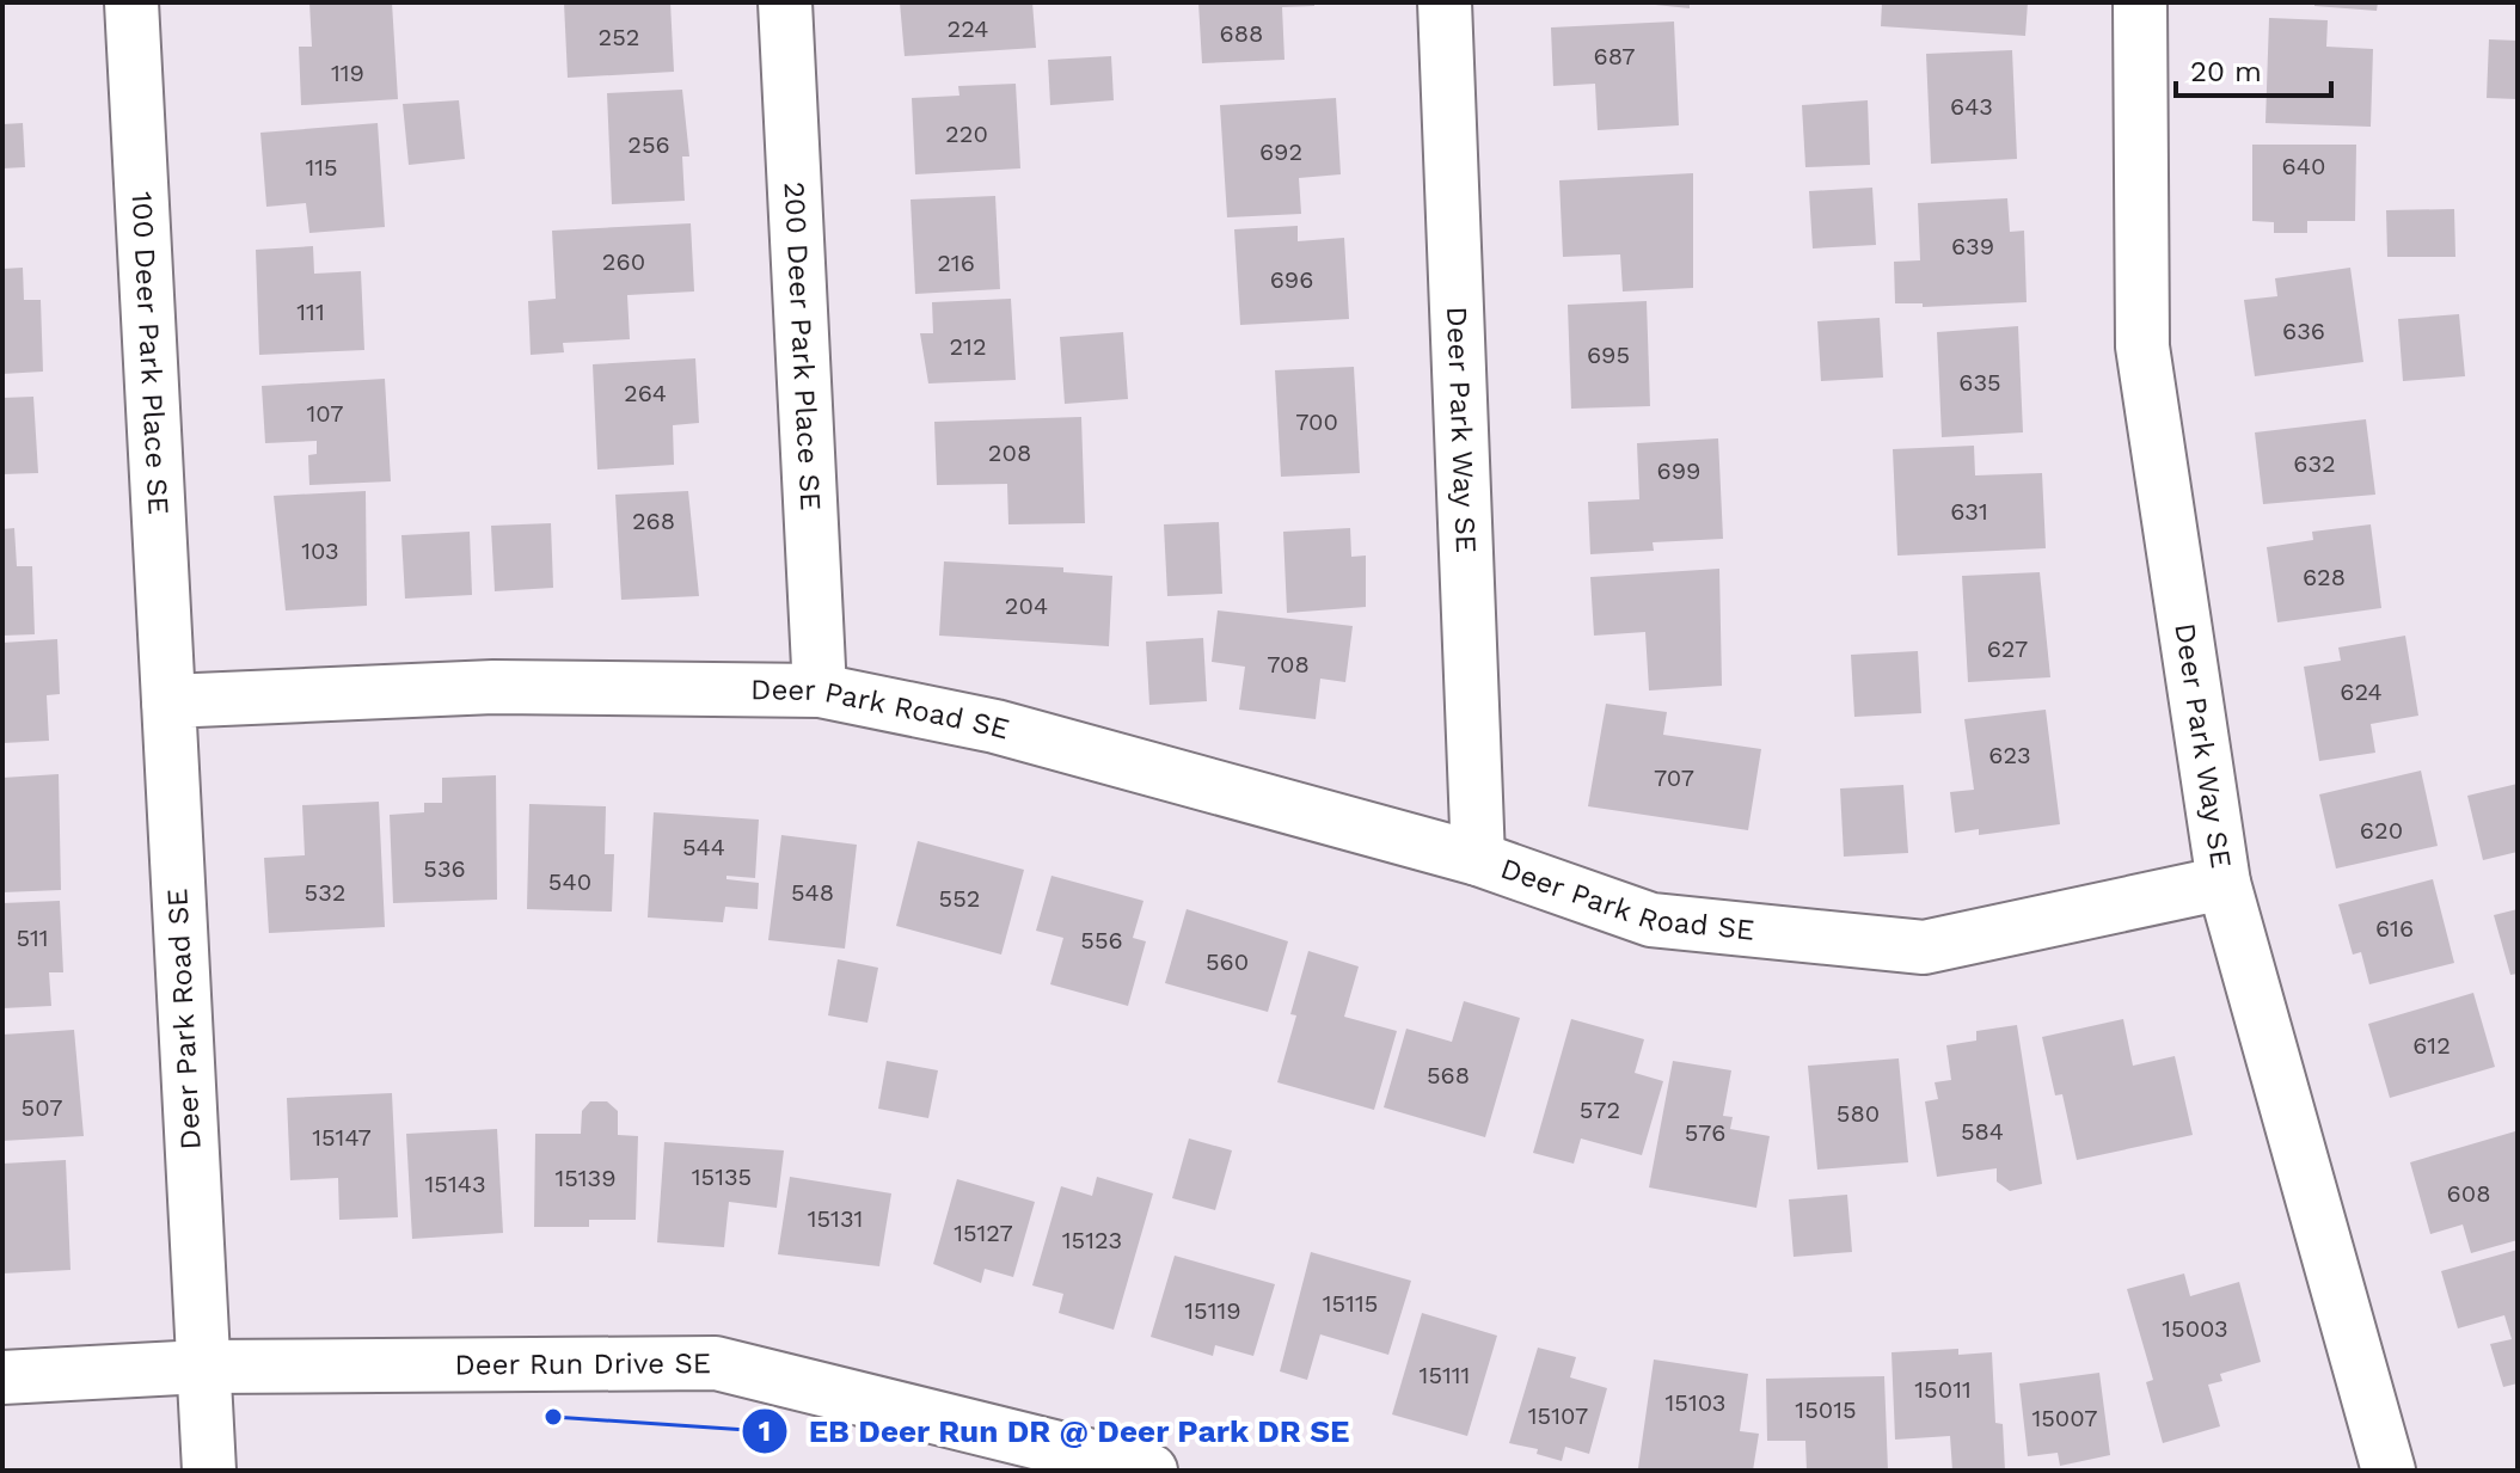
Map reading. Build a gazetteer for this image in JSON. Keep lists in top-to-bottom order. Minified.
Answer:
{"streets":{"street":["200 Deer Park Place SE","100 Deer Park Place SE","Deer Park Way SE","Deer Park Road SE","Deer Run Drive SE"]},"crossings":[["200 Deer Park Place SE","Deer Park Road SE"],["100 Deer Park Place SE","Deer Park Road SE"],["Deer Park Way SE","Deer Park Road SE"],["Deer Park Road SE","Deer Run Drive SE"]],"places":["EB Deer Run DR @ Deer Park DR SE"],"house_numbers":["224","688","252","687","119","643","220","256","692","640","115","639","260","216","696","111","636","212","695","635","264","107","700","208","632","699","631","268","103","628","204","627","708","624","623","707","620","544","536","540","532","548","552","616","511","556","560","612","568","507","572","580","584","576","15147","15135","15139","15143","608","15131","15127","15123","15115","15119","15003","15111","15011","15103","15015","15107","15007"],"scale_bar":"20 m"}
